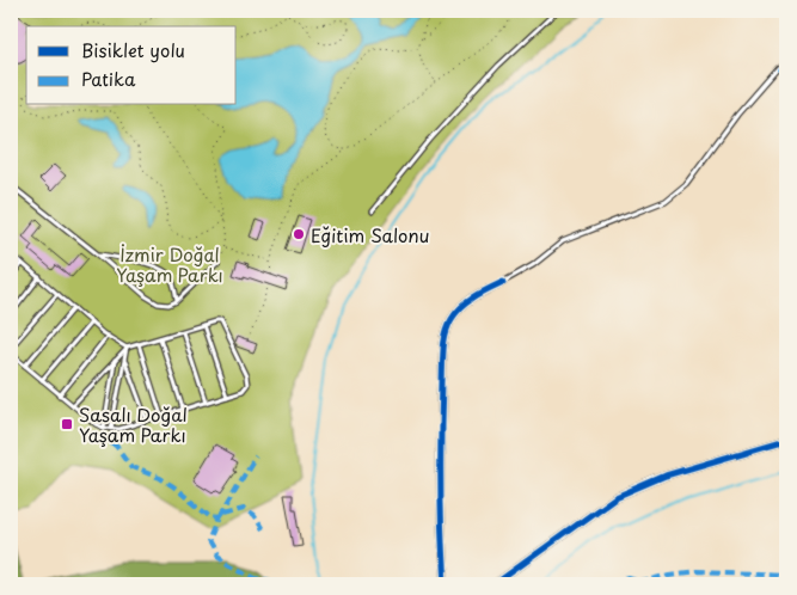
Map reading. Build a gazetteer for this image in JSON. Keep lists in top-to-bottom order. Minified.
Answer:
{"parks":["İzmir Doğal Yaşam Parkı"],"places":{"other":["Eğitim Salonu"],"transit":["Sasalı Doğal Yaşam Parkı"]},"legend":["Bisiklet yolu","Patika"]}
